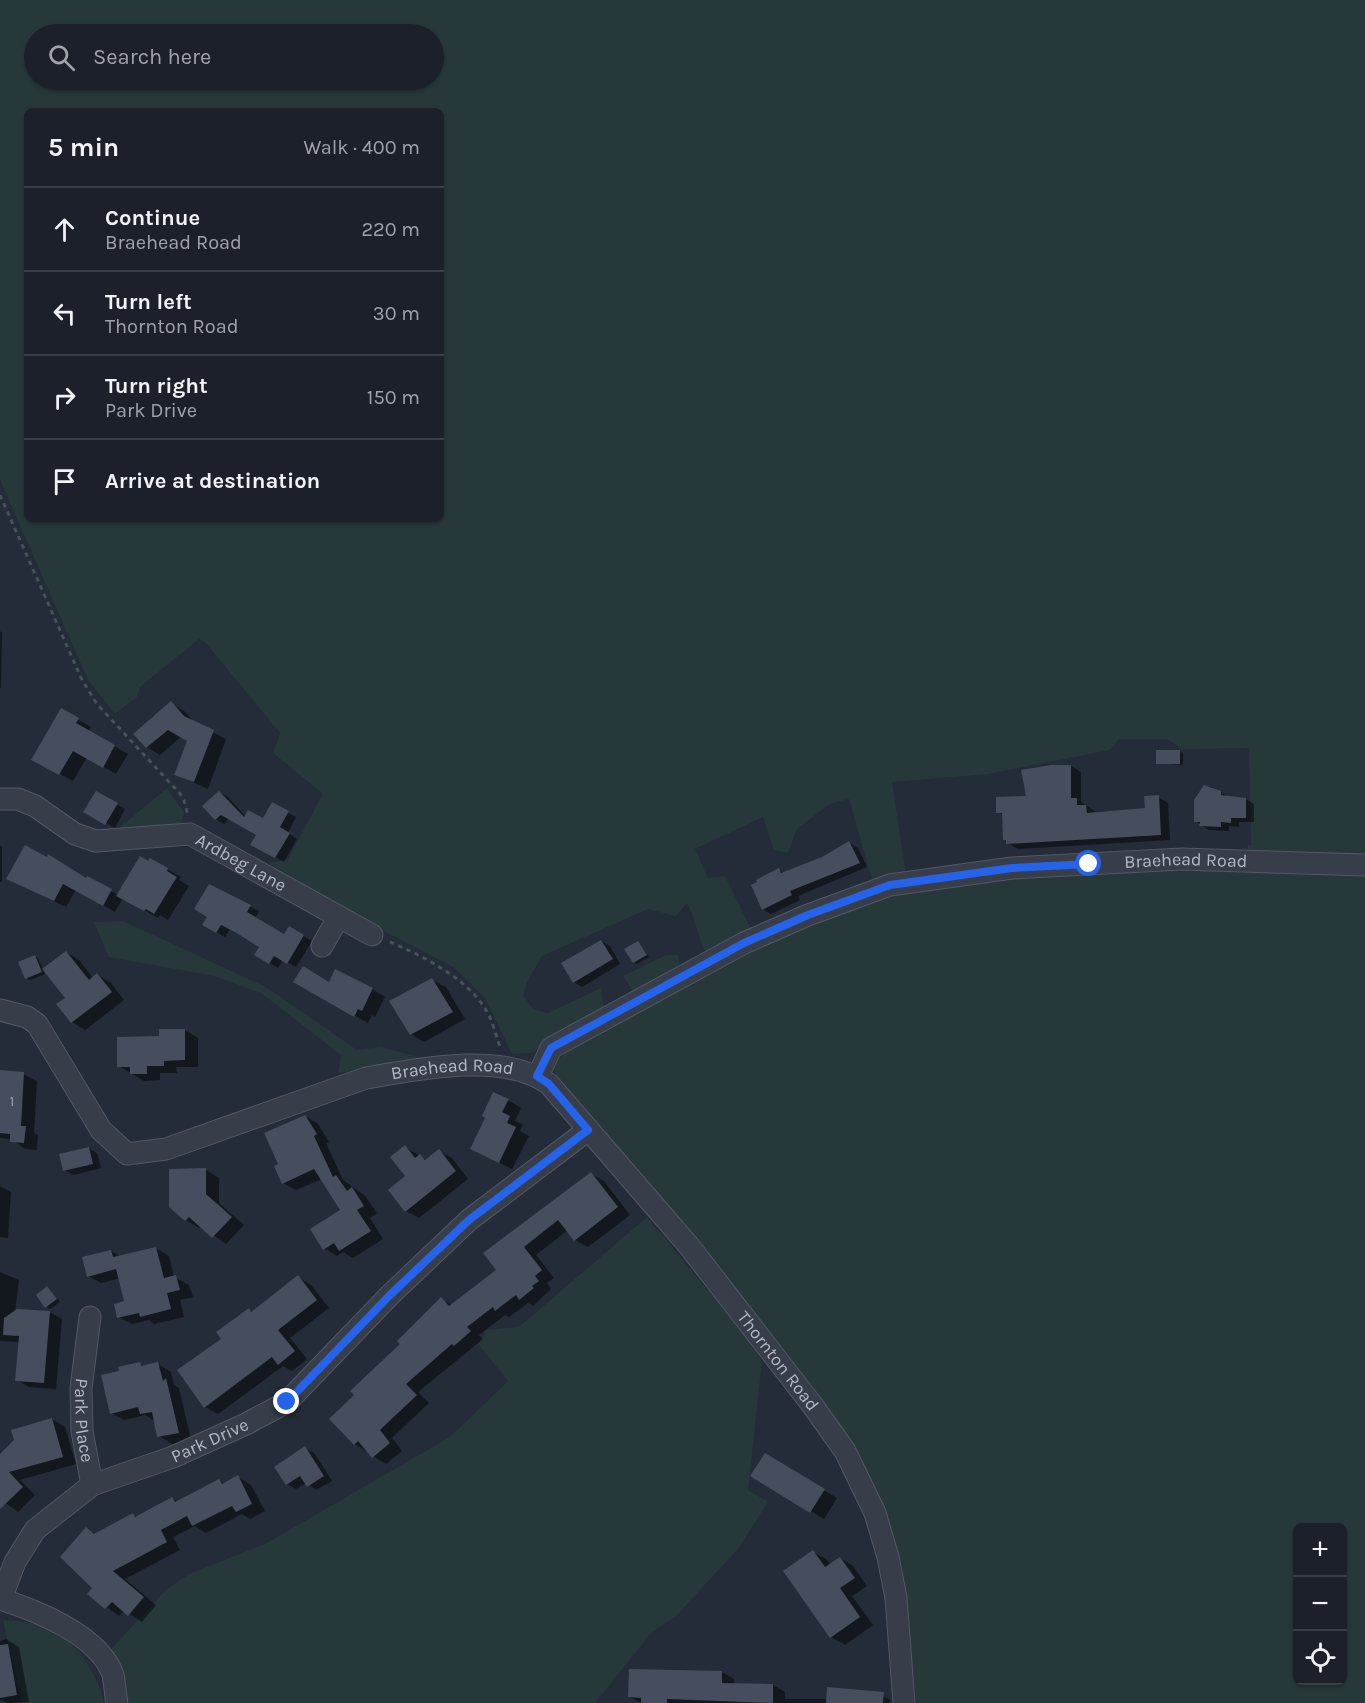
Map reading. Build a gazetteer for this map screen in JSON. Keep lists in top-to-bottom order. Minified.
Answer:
{"streets":{"street":["Braehead Road","Ardbeg Lane","Thornton Road","Park Place","Park Drive"]},"crossings":[["Braehead Road","Thornton Road"],["Thornton Road","Park Drive"],["Park Place","Park Drive"]],"house_numbers":["1"],"page":{"search":"Search here","heading":["5 min","Walk · 400 m"],"list":[["Continue","Braehead Road","220 m"],["Turn left","Thornton Road","30 m"],["Turn right","Park Drive","150 m"],"Arrive at destination"],"map_buttons":["+","−"]}}
